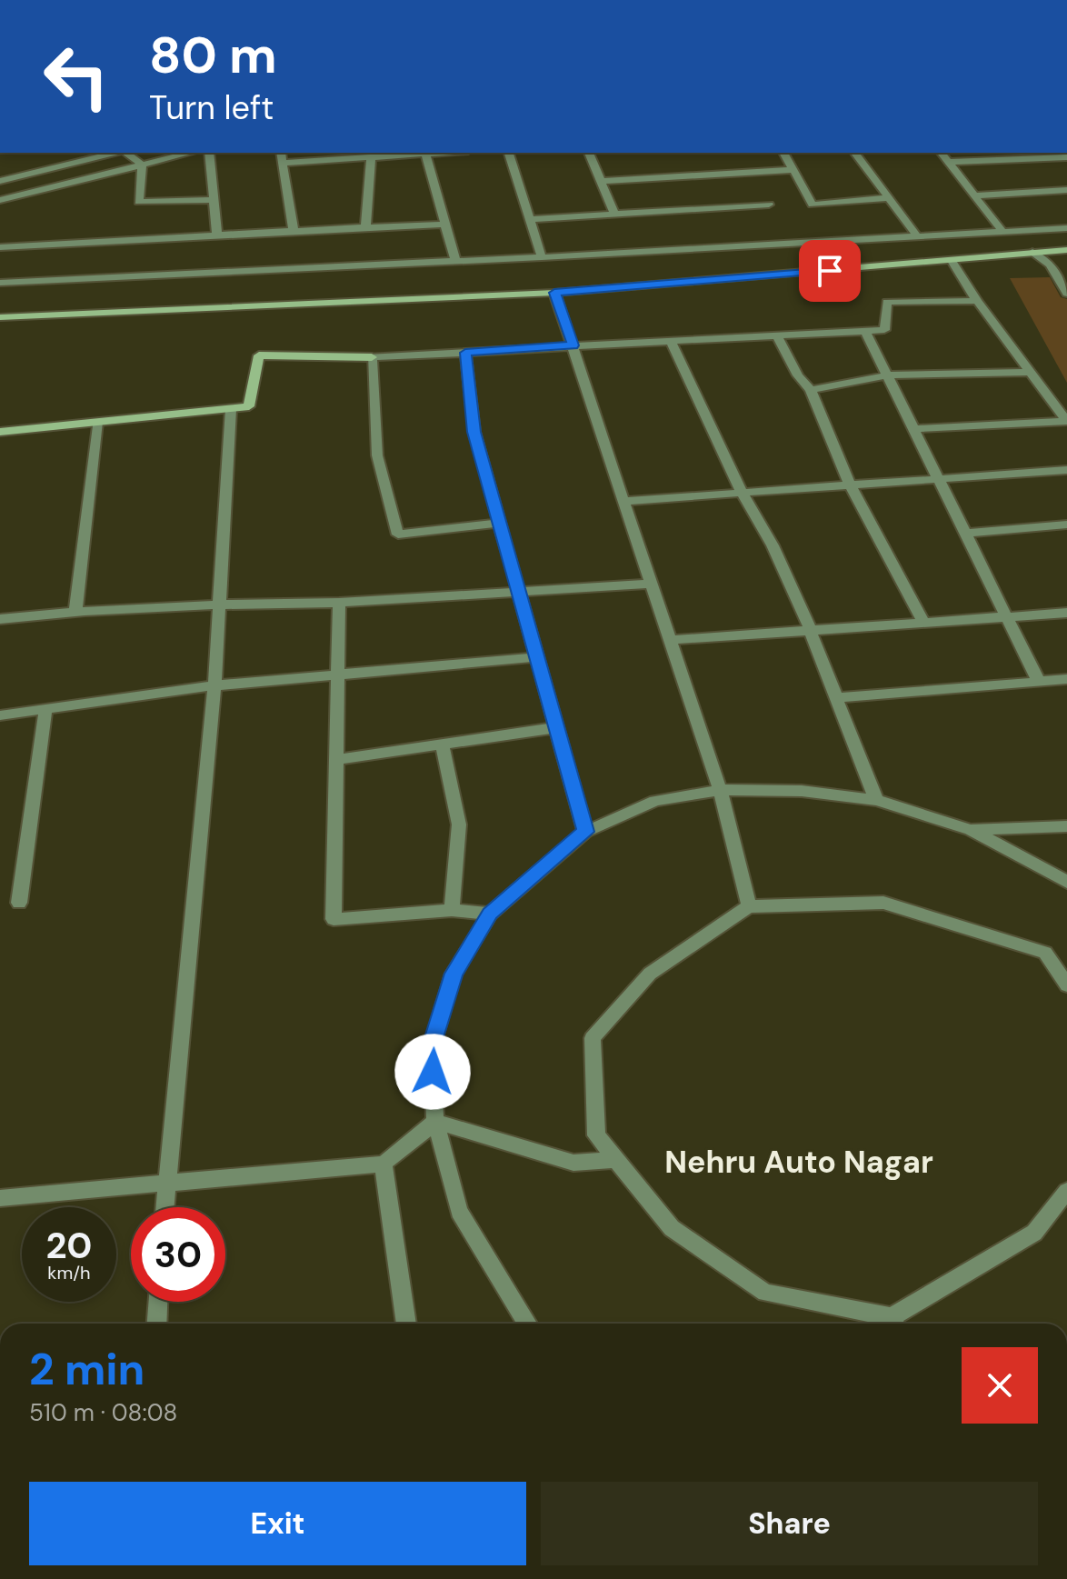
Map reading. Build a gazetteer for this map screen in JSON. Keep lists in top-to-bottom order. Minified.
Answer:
{"districts":["Nehru Auto Nagar"],"page":{"turn":["80 m","Turn left"],"speed":"20 km/h","limit":"30","heading":["2 min","510 m · 08:08"],"buttons":["Exit","Share"]}}
